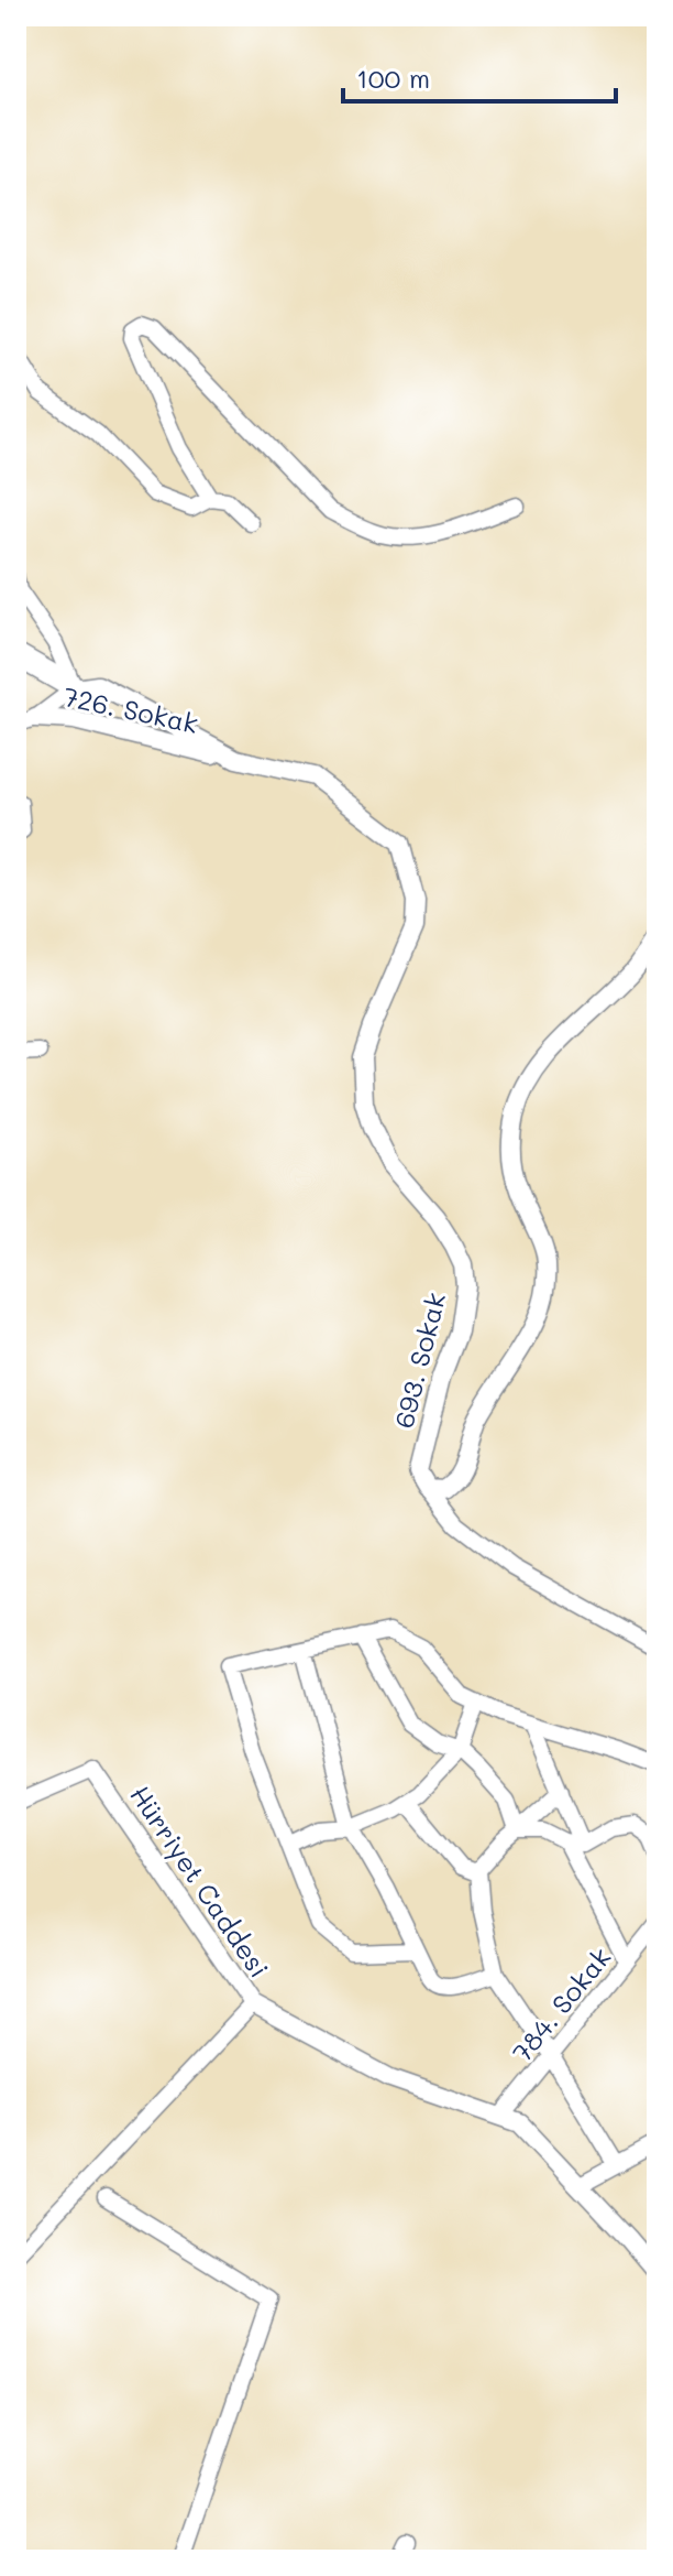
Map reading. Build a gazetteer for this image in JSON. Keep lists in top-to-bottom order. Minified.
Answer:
{"streets":{"street":["726. Sokak","693. Sokak","Hürriyet Caddesi","784. Sokak"]},"crossings":[["726. Sokak","693. Sokak"],["Hürriyet Caddesi","784. Sokak"]],"scale_bar":"100 m"}
